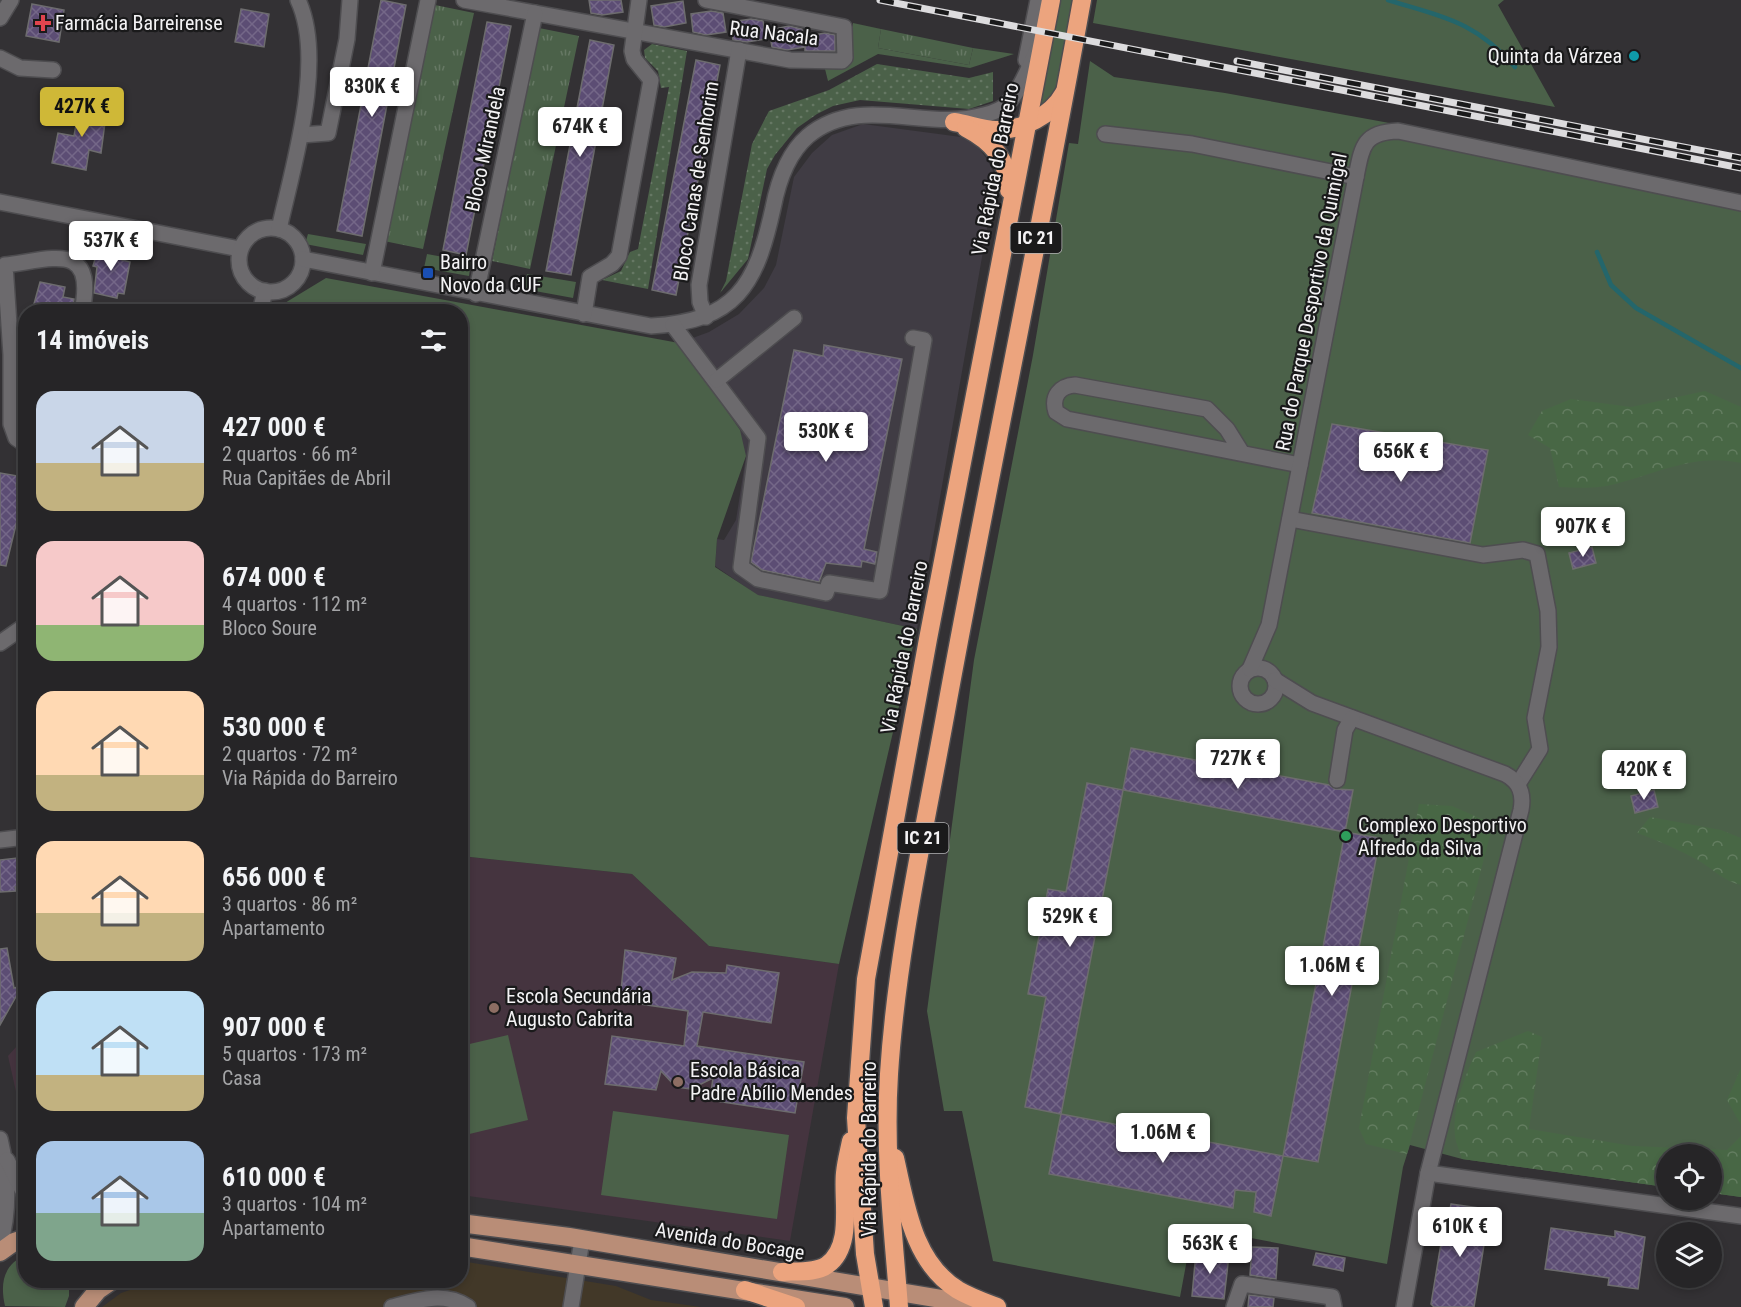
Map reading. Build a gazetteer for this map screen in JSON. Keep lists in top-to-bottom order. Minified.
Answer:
{"streets":{"highway":["Via Rápida do Barreiro","IC 21"],"main road":["Avenida do Bocage"],"street":["Rua Nacala","Bloco Mirandela","Bloco Canas de Senhorim","Rua do Parque Desportivo da Quimigal"]},"crossings":[["Rua Nacala","Bloco Mirandela"],["Rua Nacala","Bloco Canas de Senhorim"],["Via Rápida do Barreiro","Avenida do Bocage"]],"places":{"health":["Farmácia Barreirense"],"other":["Quinta da Várzea","Complexo Desportivo Alfredo da Silva","Escola Secundária Augusto Cabrita","Escola Básica Padre Abílio Mendes"],"transit":["Bairro Novo da CUF"]},"page":{"price":["830K €","427K €","674K €","537K €","530K €","656K €","907K €","727K €","420K €","529K €","1.06M €","1.06M €","610K €","563K €"],"heading":"14 imóveis","list":[{"name":"427 000 €","note":"2 quartos · 66 m² · Rua Capitães de Abril"},{"name":"674 000 €","note":"4 quartos · 112 m² · Bloco Soure"},{"name":"530 000 €","note":"2 quartos · 72 m² · Via Rápida do Barreiro"},{"name":"656 000 €","note":"3 quartos · 86 m² · Apartamento"},{"name":"907 000 €","note":"5 quartos · 173 m² · Casa"},{"name":"610 000 €","note":"3 quartos · 104 m² · Apartamento"}]}}
